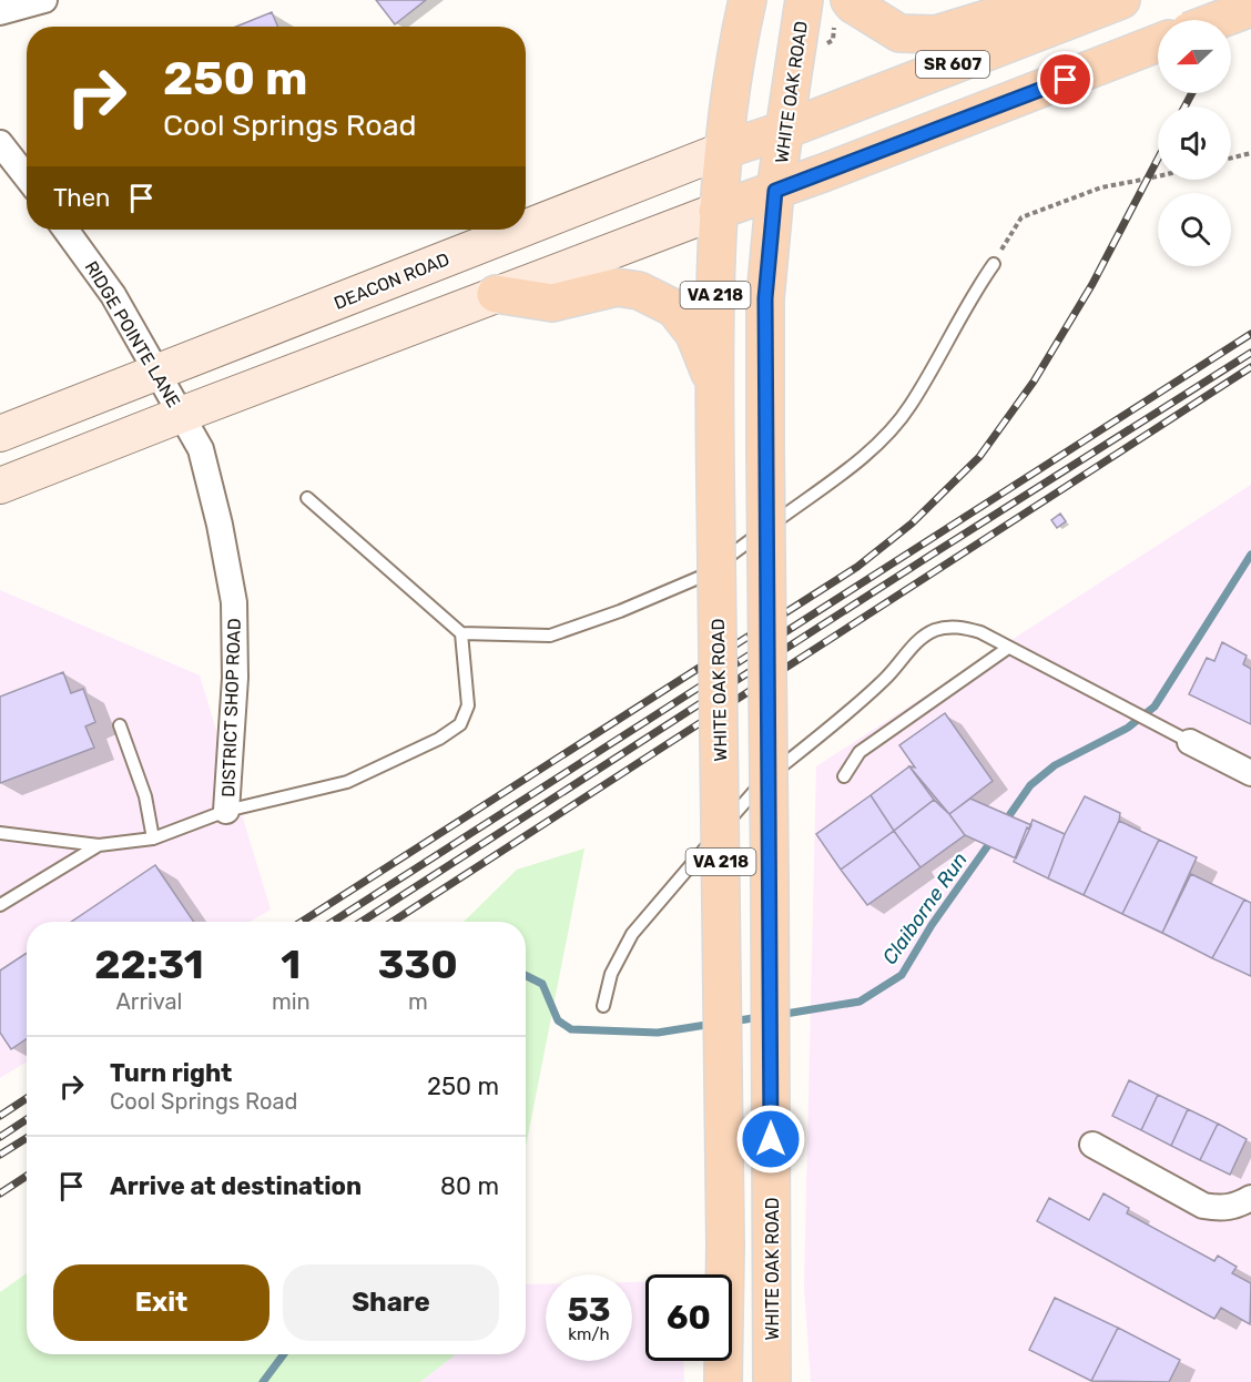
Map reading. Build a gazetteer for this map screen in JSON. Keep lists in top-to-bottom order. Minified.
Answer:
{"streets":{"main road":["SR 607","WHITE OAK ROAD","DEACON ROAD","VA 218"],"street":["RIDGE POINTE LANE","DISTRICT SHOP ROAD"]},"crossings":[["SR 607","WHITE OAK ROAD"],["SR 607","DEACON ROAD"],["WHITE OAK ROAD","DEACON ROAD"],["DEACON ROAD","RIDGE POINTE LANE"],["RIDGE POINTE LANE","DISTRICT SHOP ROAD"]],"water":["Claiborne Run"],"north":"left","page":{"turn":["250 m","Cool Springs Road"],"then":"Then","eta":["22:31","Arrival","1","min","330","m"],"list":[{"name":"Turn right","note":"Cool Springs Road","value":"250 m"},{"name":"Arrive at destination","value":"80 m"}],"buttons":["Exit","Share"],"speed":"53 km/h","limit":"60"}}
